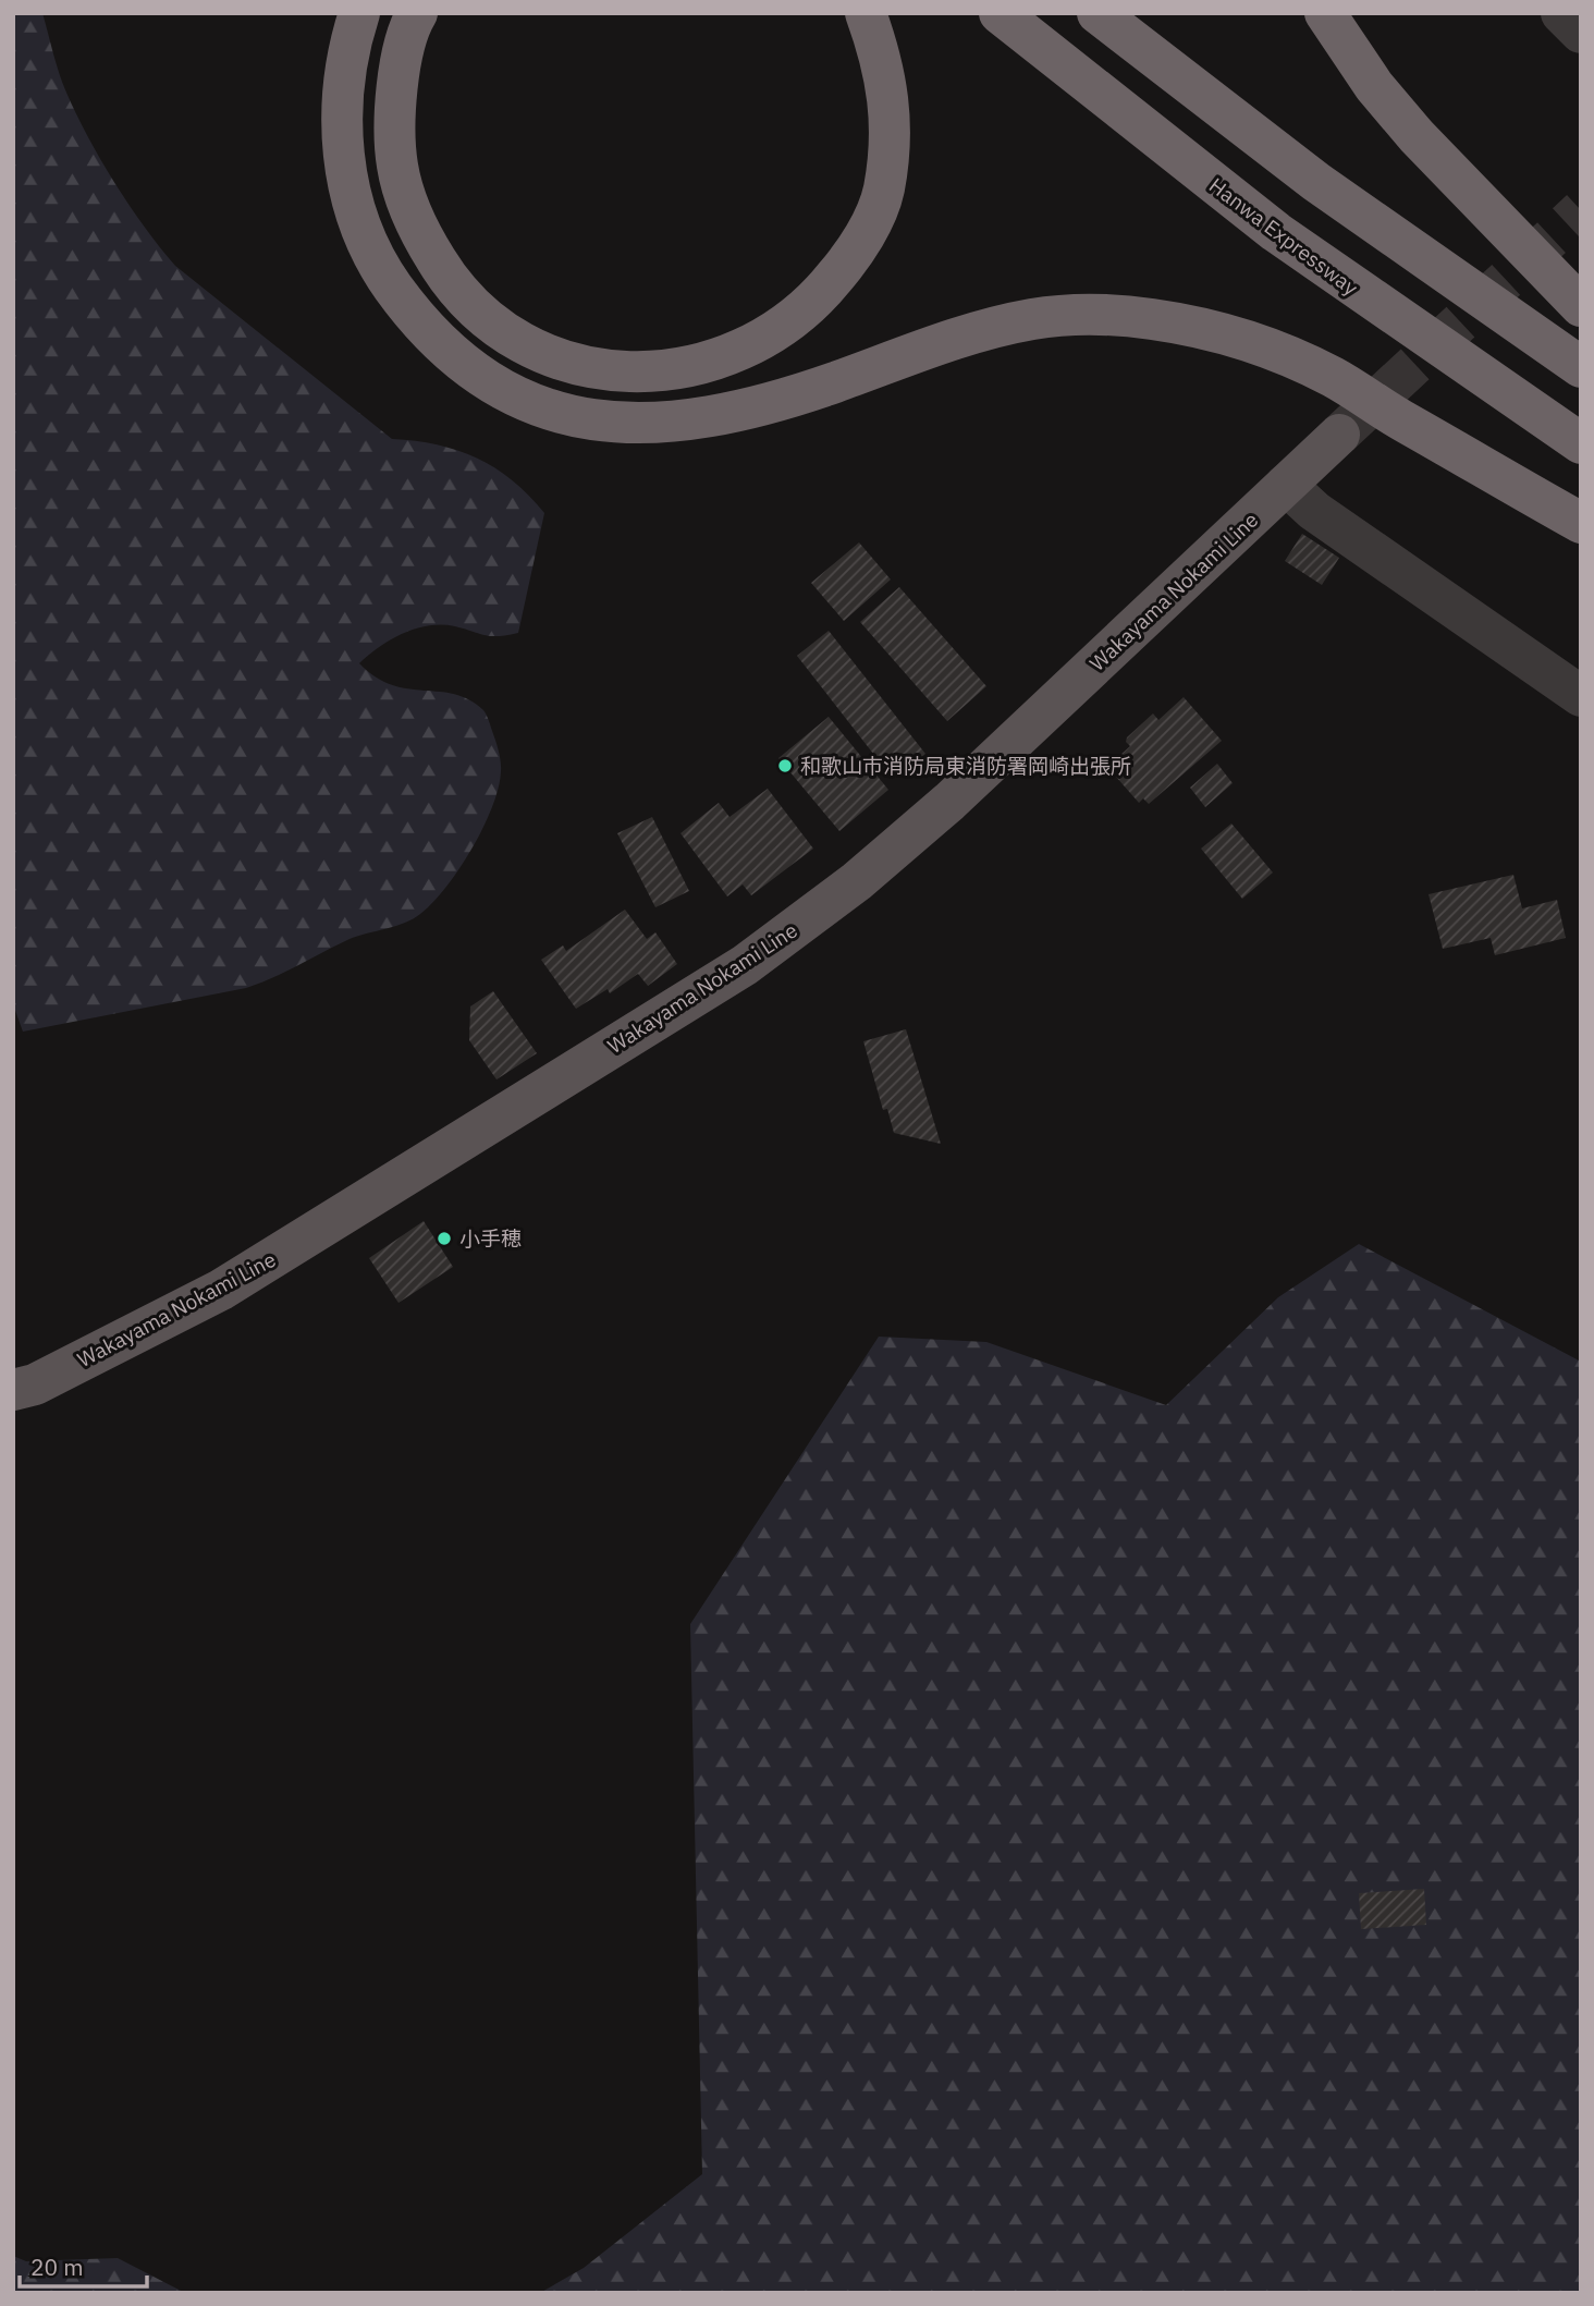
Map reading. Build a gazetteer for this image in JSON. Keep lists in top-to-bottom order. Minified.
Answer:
{"streets":{"highway":["Hanwa Expressway"],"main road":["Wakayama Nokami Line"]},"places":["和歌山市消防局東消防署岡崎出張所","小手穂"],"scale_bar":"20 m"}
